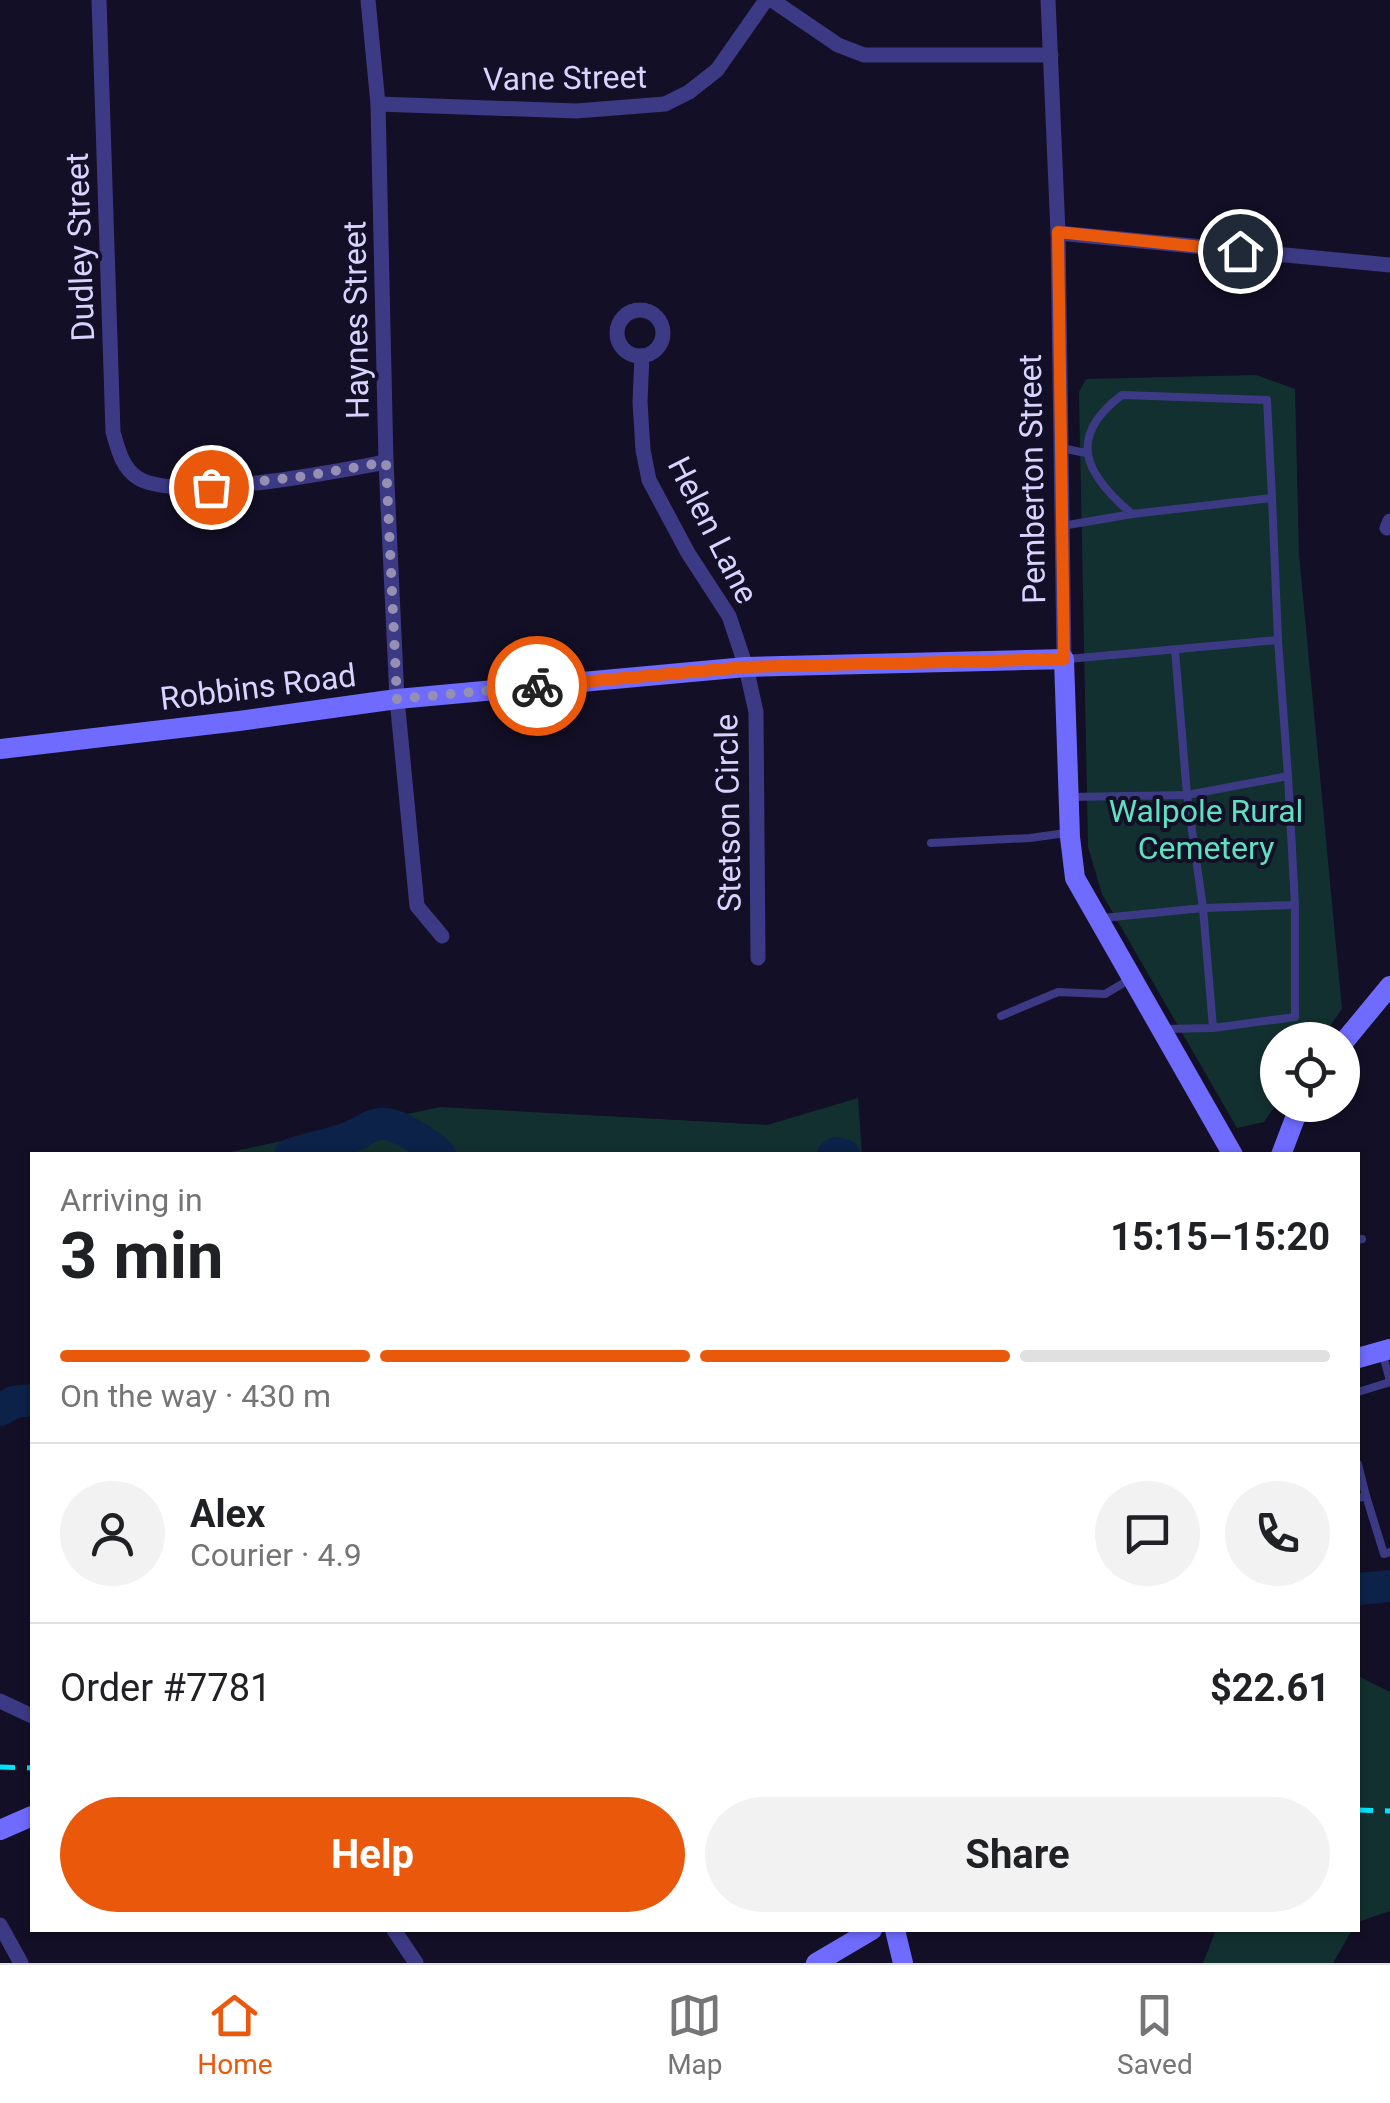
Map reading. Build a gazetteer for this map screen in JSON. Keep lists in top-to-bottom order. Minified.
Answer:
{"streets":{"street":["Vane Street","Dudley Street","Haynes Street","Pemberton Street","Helen Lane","Robbins Road","Stetson Circle"]},"crossings":[["Vane Street","Haynes Street"],["Dudley Street","Haynes Street"],["Haynes Street","Robbins Road"],["Pemberton Street","Robbins Road"],["Helen Lane","Robbins Road"],["Helen Lane","Stetson Circle"],["Robbins Road","Stetson Circle"]],"parks":["Walpole Rural Cemetery"],"page":{"heading":["3 min","Arriving in","15:15–15:20"],"panel":["Alex","Courier · 4.9","Order #7781","$22.61"],"bar":"On the way · 430 m","buttons":["Help","Share"],"tabs":["Home","Map","Saved"]}}
